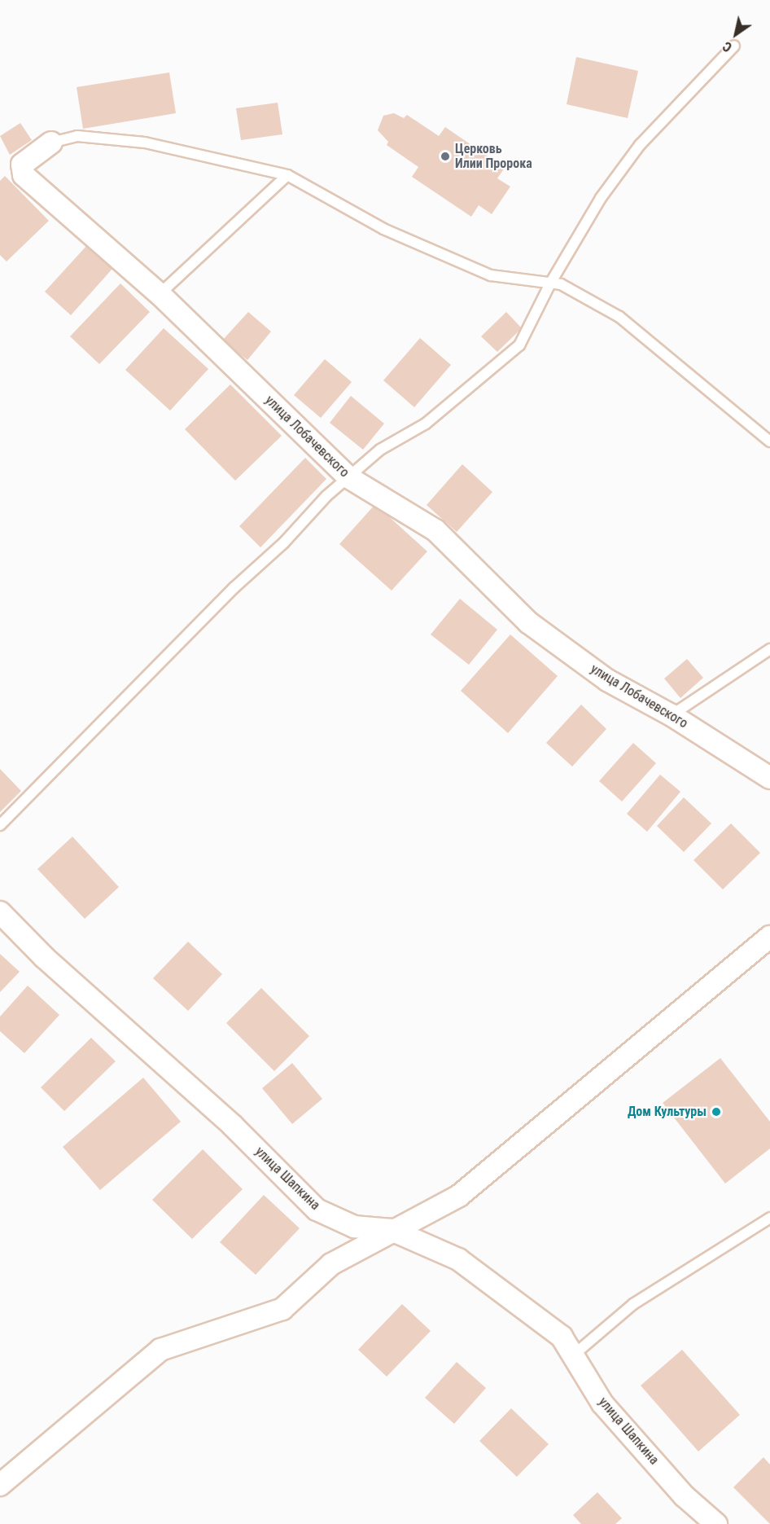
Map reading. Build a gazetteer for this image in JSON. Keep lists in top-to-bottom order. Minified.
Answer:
{"streets":{"street":["улица Лобачевского","улица Шапкина"]},"places":["Церковь Илии Пророка","Дом Культуры"],"north":"bottom left"}
